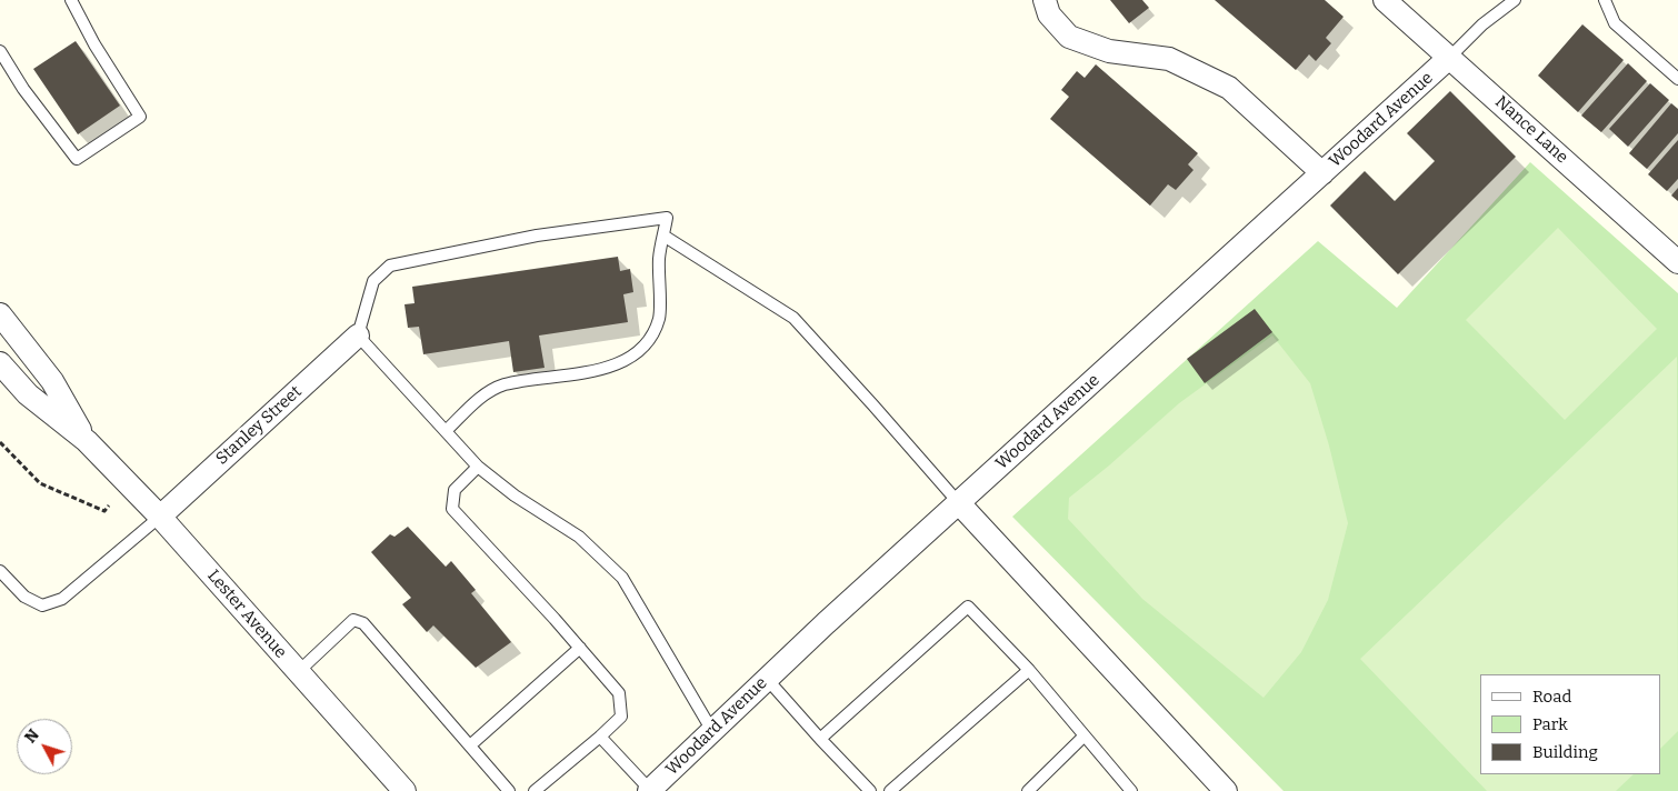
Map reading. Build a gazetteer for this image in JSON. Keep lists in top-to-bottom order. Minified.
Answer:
{"streets":{"street":["Woodard Avenue","Nance Lane","Stanley Street","Lester Avenue"]},"crossings":[["Woodard Avenue","Nance Lane"],["Stanley Street","Lester Avenue"]],"legend":["Road","Park","Building"],"north":"top left"}
